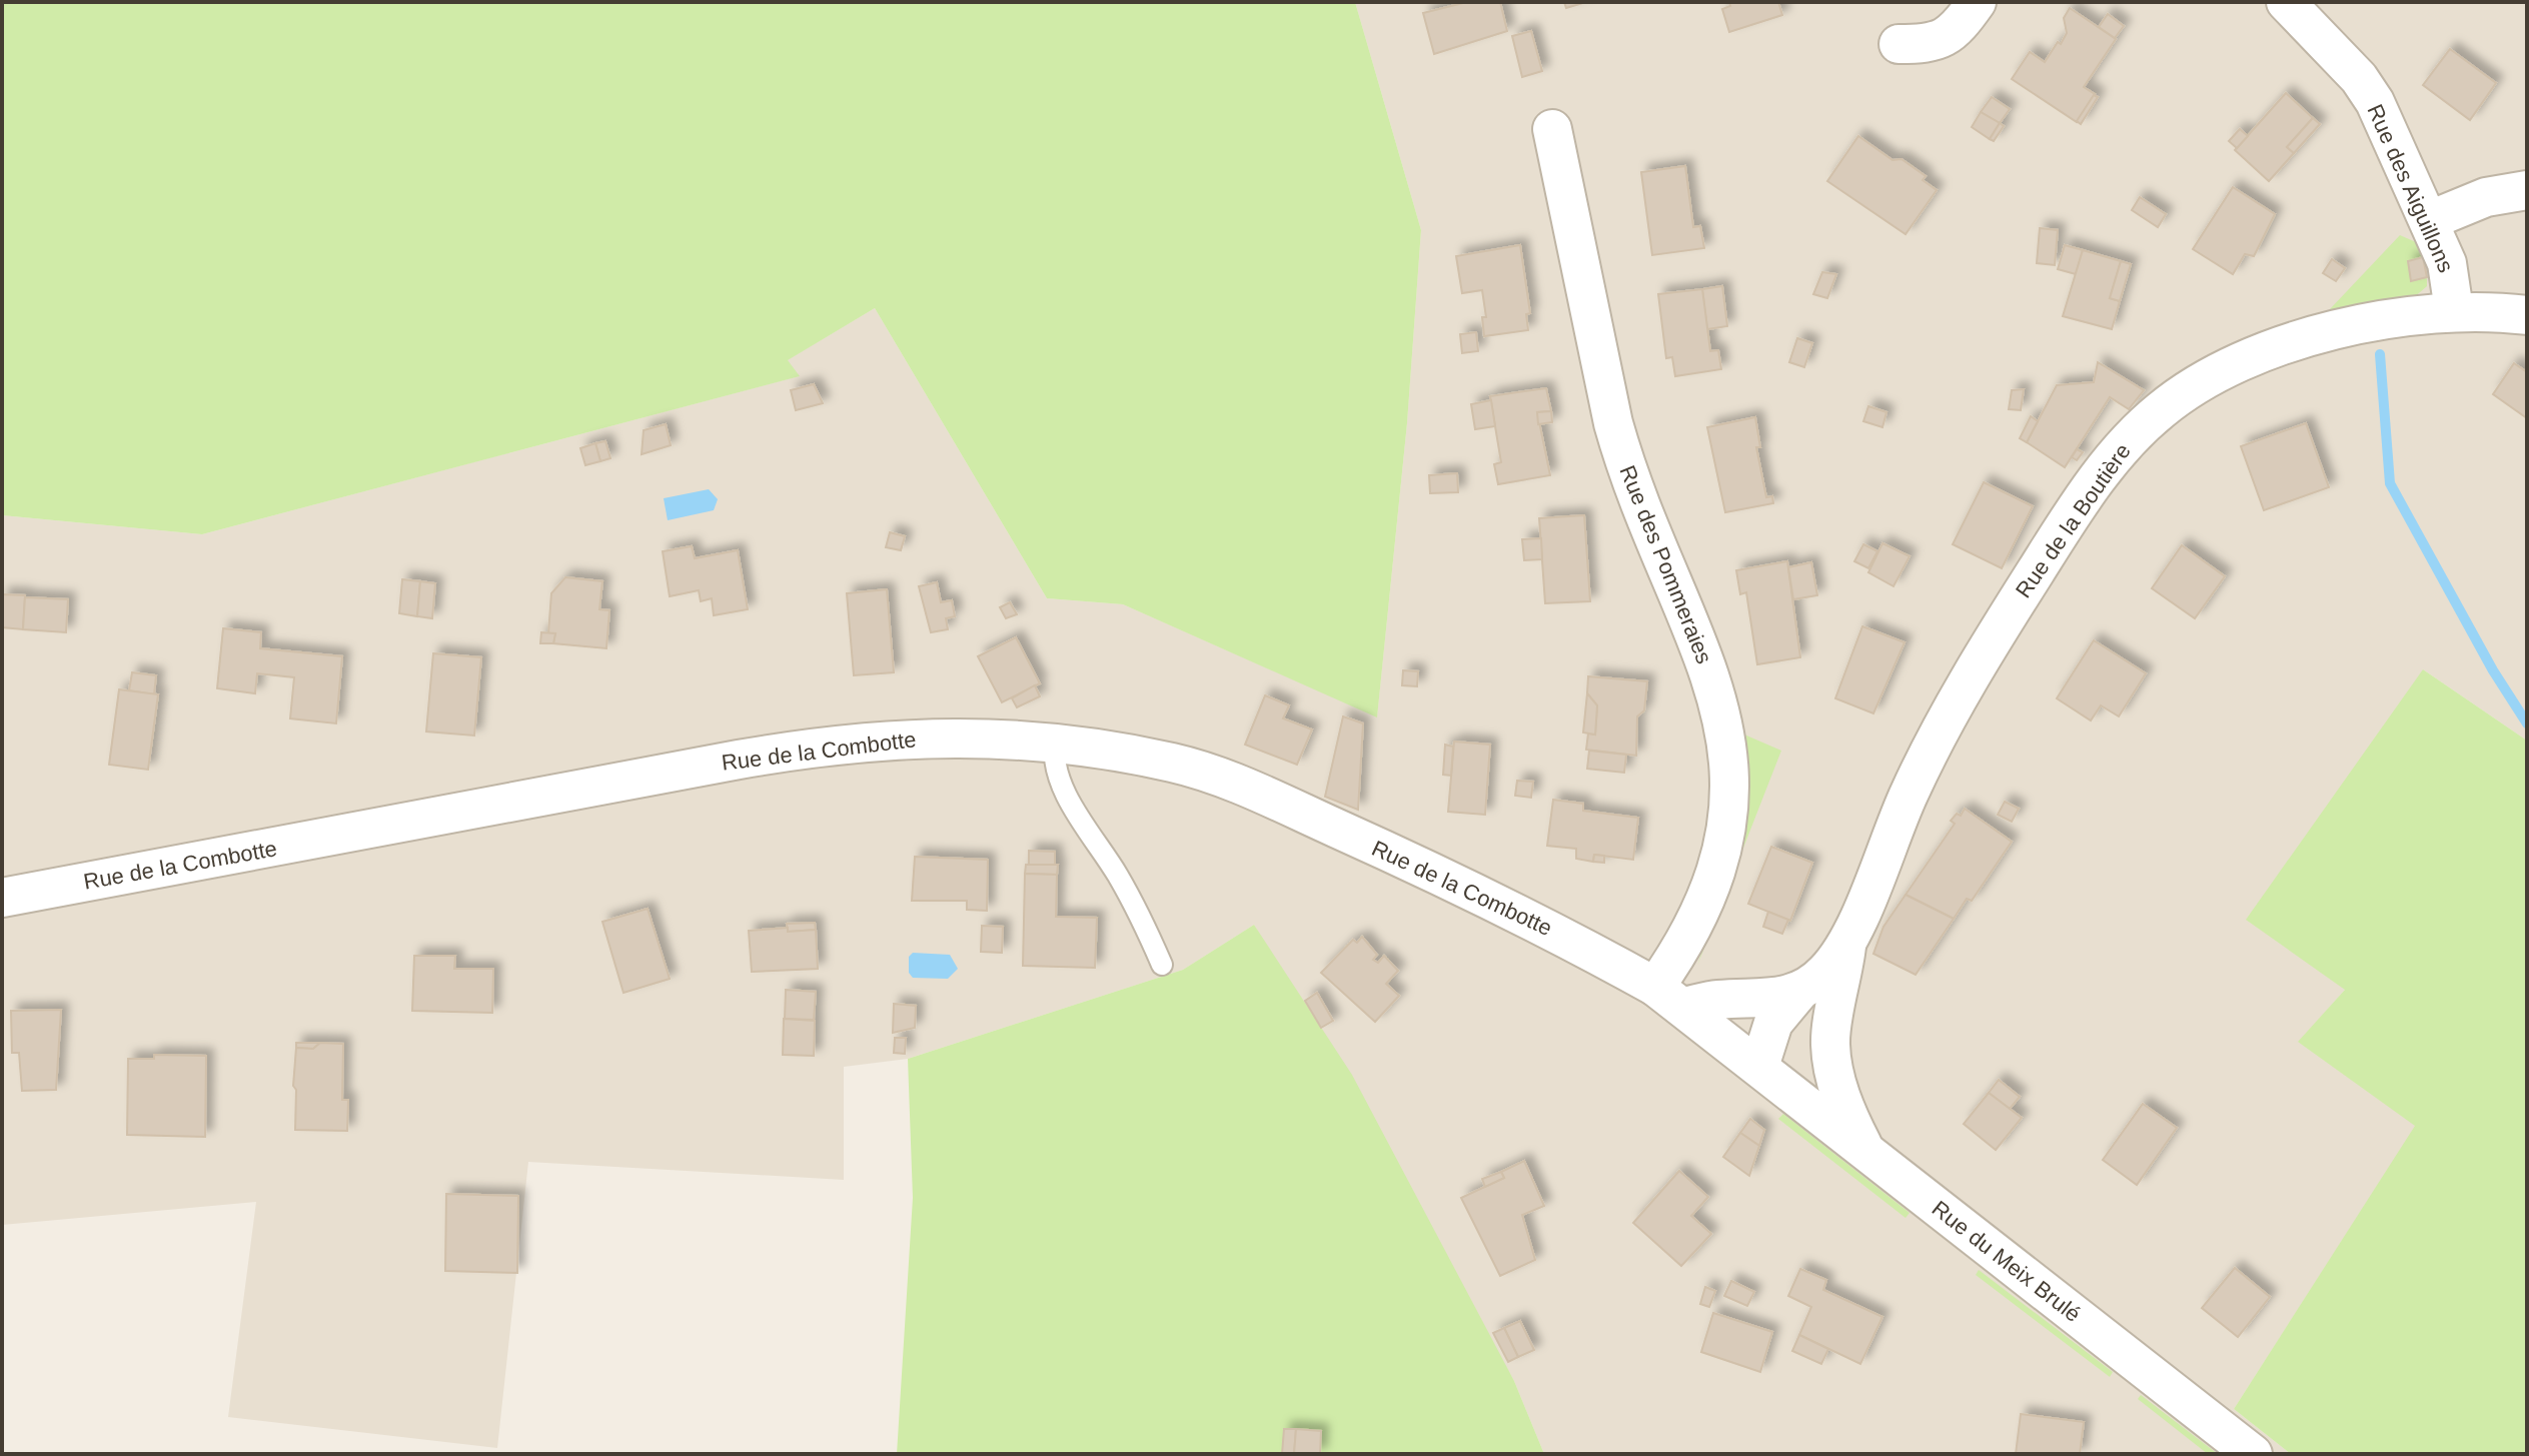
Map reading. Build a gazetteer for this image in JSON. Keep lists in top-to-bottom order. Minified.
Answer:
{"streets":{"street":["Rue des Aiguillons","Rue de la Boutière","Rue des Pommeraies","Rue de la Combotte","Rue du Meix Brulé"]},"crossings":[["Rue des Aiguillons","Rue de la Boutière"],["Rue de la Boutière","Rue des Pommeraies"],["Rue de la Boutière","Rue de la Combotte"],["Rue de la Boutière","Rue du Meix Brulé"],["Rue des Pommeraies","Rue de la Combotte"],["Rue de la Combotte","Rue du Meix Brulé"]]}
